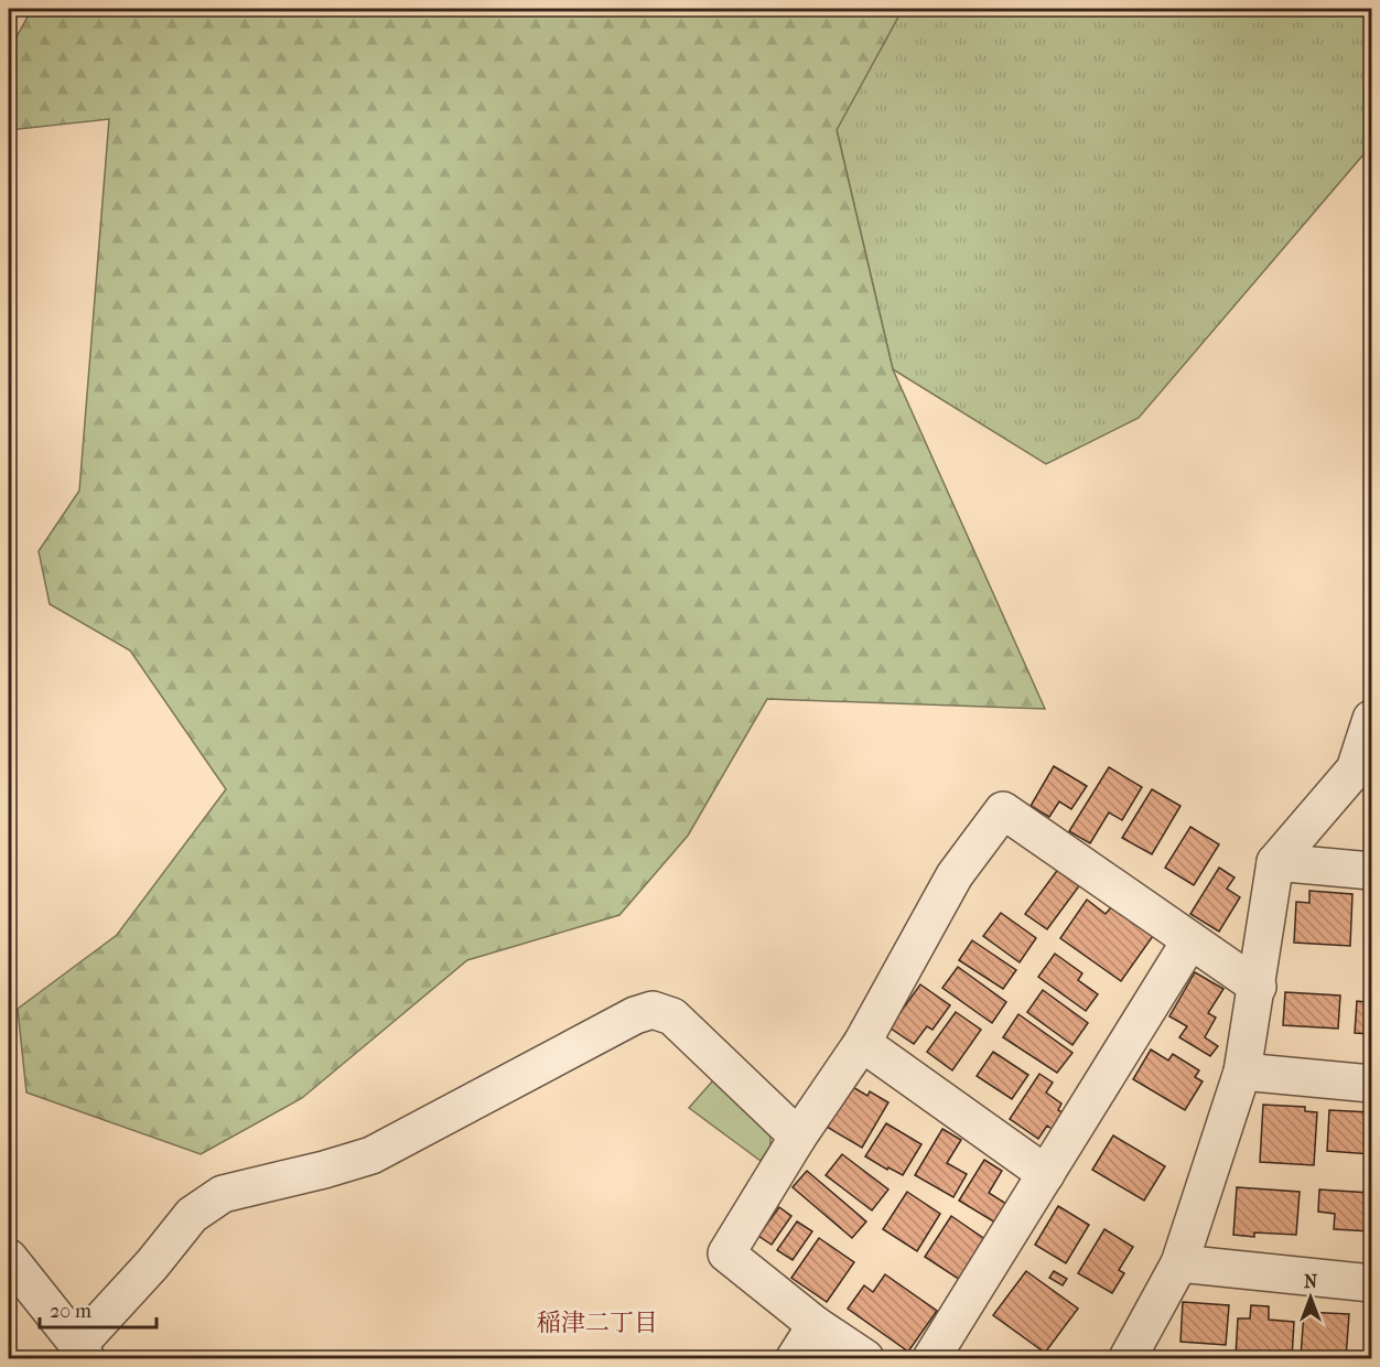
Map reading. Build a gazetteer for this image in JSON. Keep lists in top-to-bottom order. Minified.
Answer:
{"districts":["稲津二丁目"],"scale_bar":"20 m","north":"top"}
